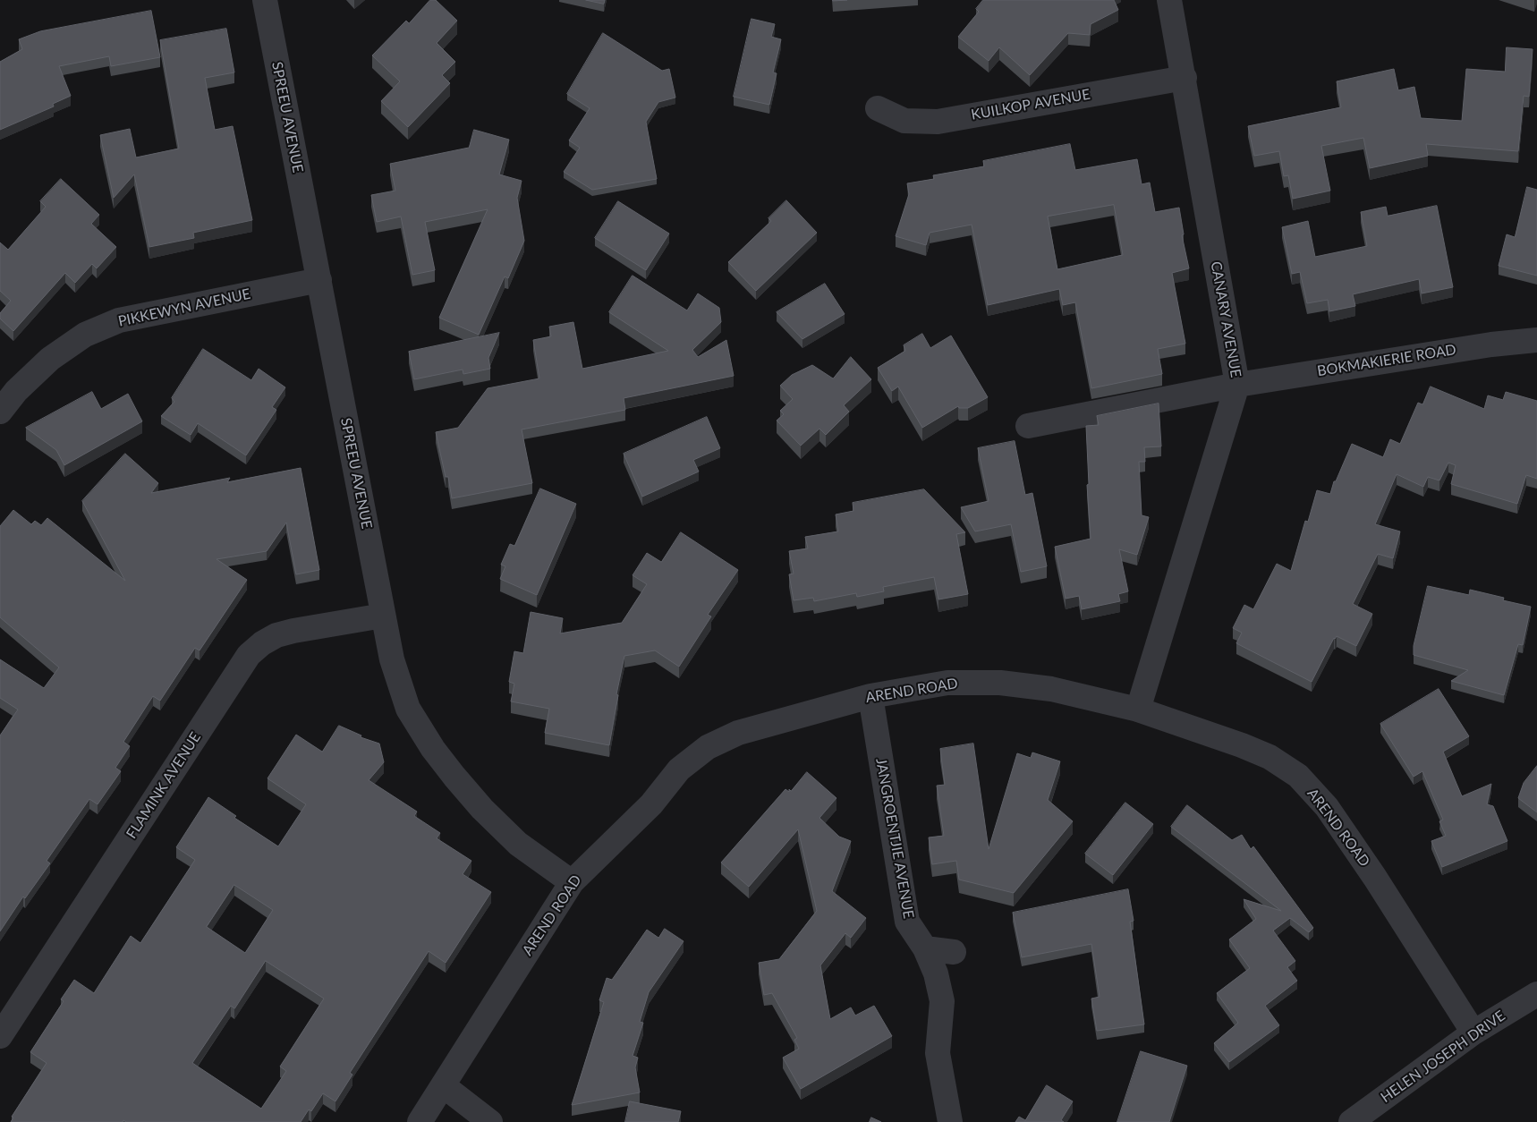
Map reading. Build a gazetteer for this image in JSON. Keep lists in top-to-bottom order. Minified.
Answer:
{"streets":{"street":["KUILKOP AVENUE","SPREEU AVENUE","PIKKEWYN AVENUE","CANARY AVENUE","BOKMAKIERIE ROAD","AREND ROAD","FLAMINK AVENUE","JANGROENTJIE AVENUE","HELEN JOSEPH DRIVE"]},"crossings":[["KUILKOP AVENUE","CANARY AVENUE"],["SPREEU AVENUE","PIKKEWYN AVENUE"],["SPREEU AVENUE","AREND ROAD"],["SPREEU AVENUE","FLAMINK AVENUE"],["CANARY AVENUE","BOKMAKIERIE ROAD"],["CANARY AVENUE","AREND ROAD"],["AREND ROAD","JANGROENTJIE AVENUE"],["AREND ROAD","HELEN JOSEPH DRIVE"]]}
